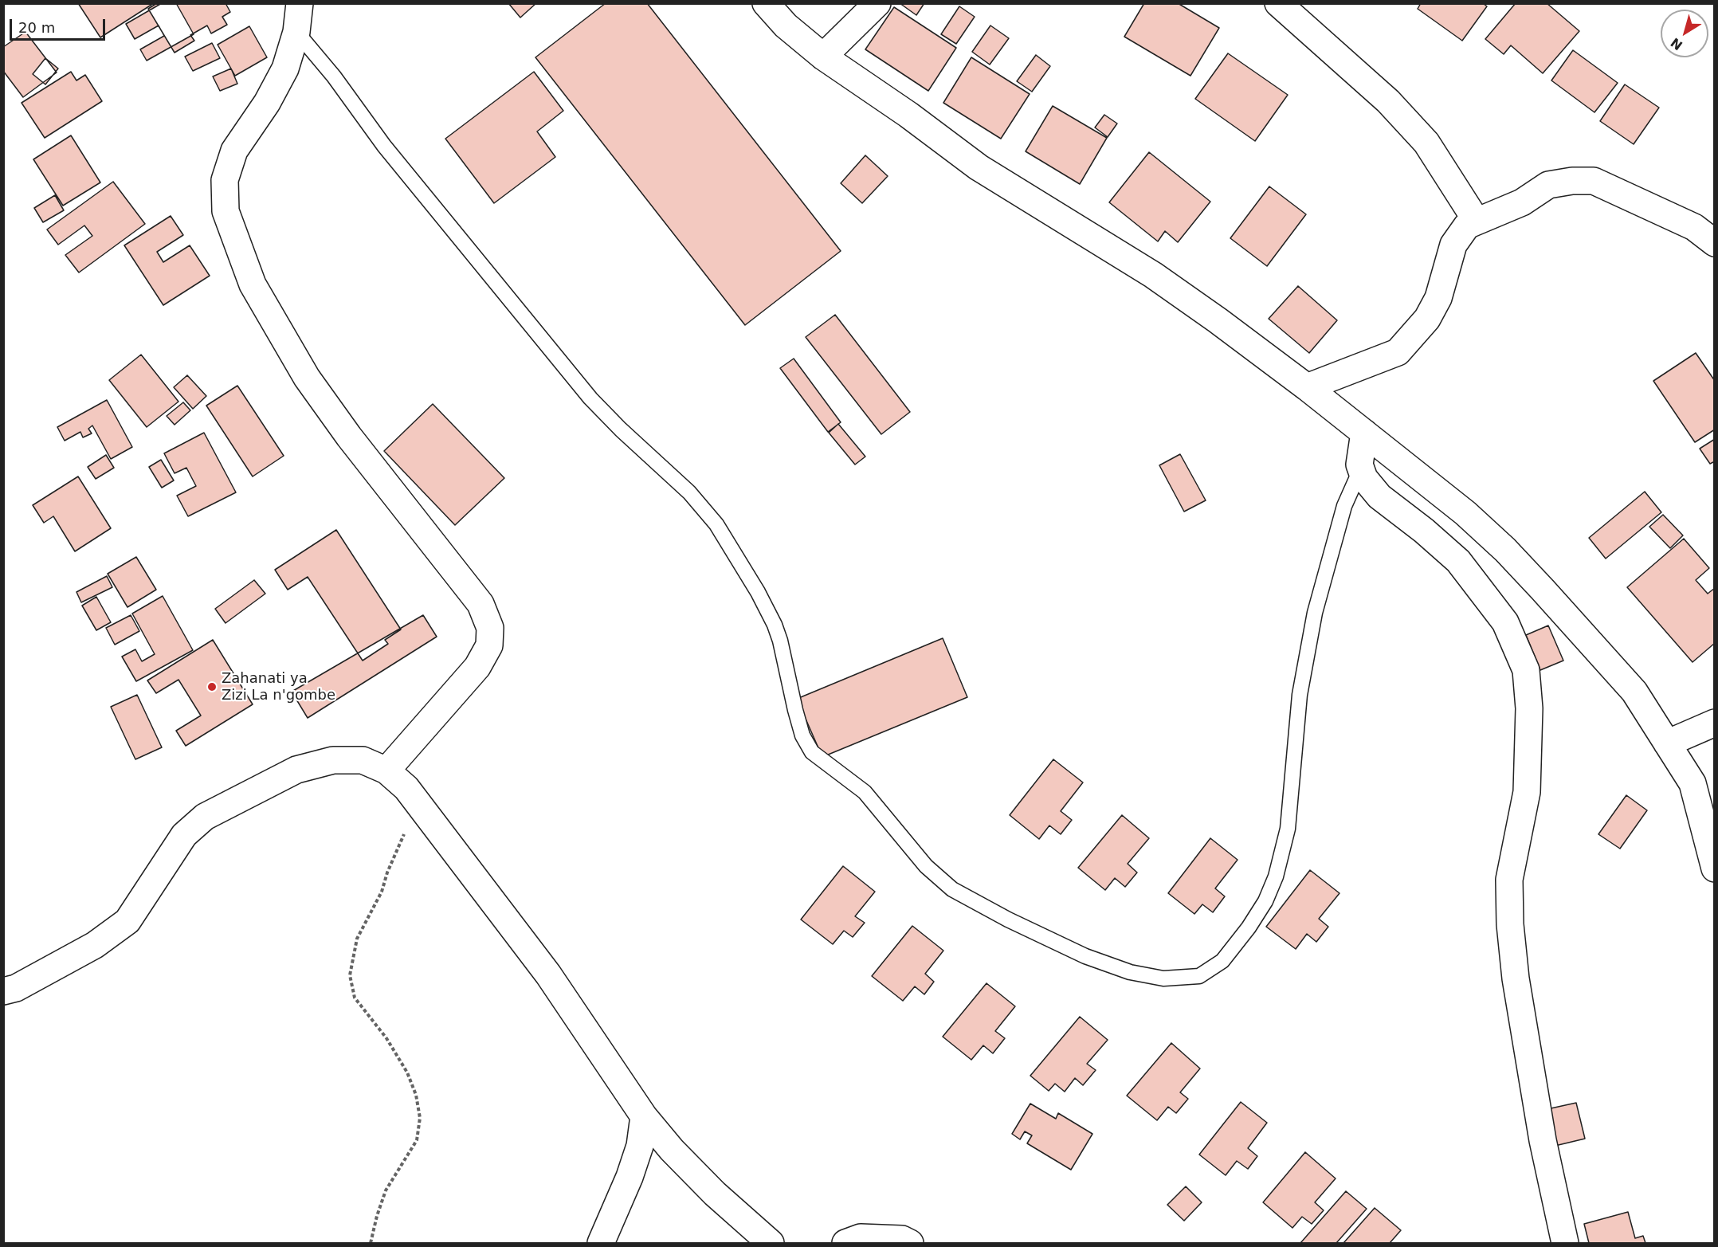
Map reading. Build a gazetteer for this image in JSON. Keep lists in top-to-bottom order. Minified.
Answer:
{"places":["Zahanati ya Zizi La n'gombe"],"scale_bar":"20 m","north":"bottom left"}
